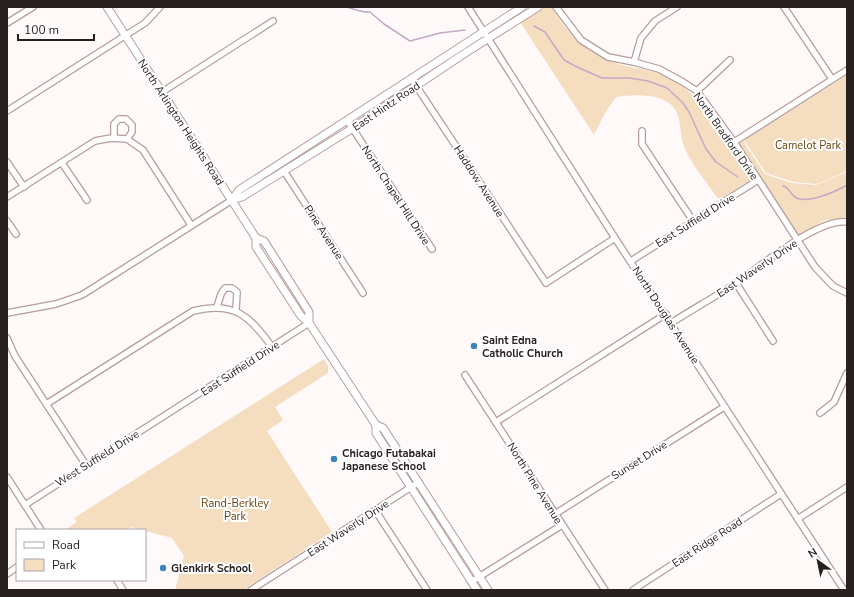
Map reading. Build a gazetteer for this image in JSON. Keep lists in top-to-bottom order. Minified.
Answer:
{"streets":{"main road":["East Hintz Road","North Arlington Heights Road"],"street":["North Bradford Drive","Haddow Avenue","North Chapel Hill Drive","East Suffield Drive","Pine Avenue","East Waverly Drive","North Douglas Avenue","West Suffield Drive","Sunset Drive","North Pine Avenue","East Ridge Road"]},"crossings":[["East Hintz Road","North Arlington Heights Road"],["East Hintz Road","Haddow Avenue"],["East Hintz Road","North Chapel Hill Drive"],["East Hintz Road","Pine Avenue"],["East Hintz Road","North Douglas Avenue"],["North Arlington Heights Road","East Suffield Drive"],["North Arlington Heights Road","East Waverly Drive"],["North Bradford Drive","East Suffield Drive"],["North Bradford Drive","East Waverly Drive"],["Haddow Avenue","North Douglas Avenue"],["East Suffield Drive","North Douglas Avenue"],["East Suffield Drive","West Suffield Drive"],["East Waverly Drive","North Douglas Avenue"],["North Douglas Avenue","Sunset Drive"],["North Douglas Avenue","East Ridge Road"],["Sunset Drive","North Pine Avenue"]],"parks":["Camelot Park","Rand-Berkley Park"],"places":["Saint Edna Catholic Church","Chicago Futabakai Japanese School","Glenkirk School"],"legend":["Road","Park"],"scale_bar":"100 m","north":"top left"}
